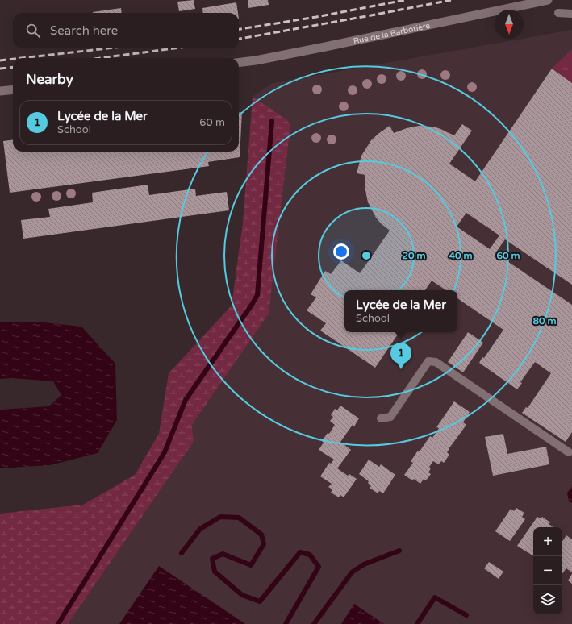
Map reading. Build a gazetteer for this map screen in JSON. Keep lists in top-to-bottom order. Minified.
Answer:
{"streets":{"street":["Rue de la Barbotière"]},"north":"bottom","page":{"search":"Search here","heading":"Nearby","list":[{"mark":"1","name":"Lycée de la Mer","note":"School","value":"60 m"}],"popup":["Lycée de la Mer","School"],"pins":"1","map_buttons":["+","−"]},"rings":["20 m","40 m","60 m","80 m"]}
